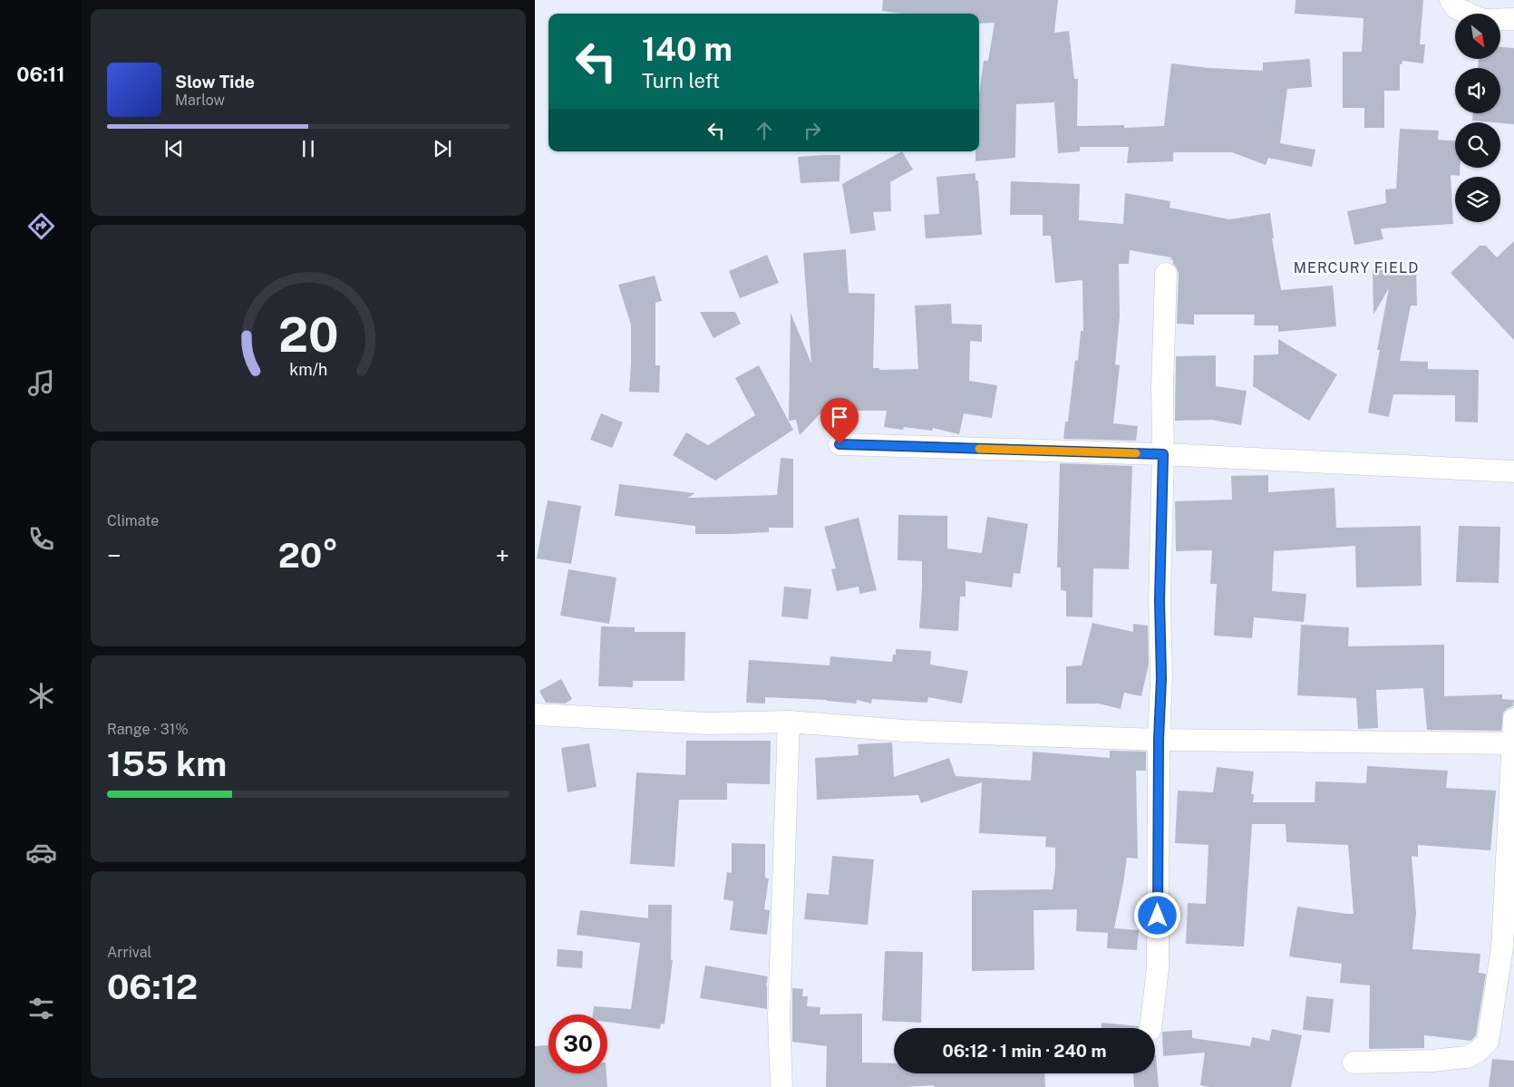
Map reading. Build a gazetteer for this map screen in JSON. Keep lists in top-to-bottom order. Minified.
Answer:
{"districts":["MERCURY FIELD"],"north":"bottom right","page":{"tabs":"06:11","turn":["140 m","Turn left"],"song":["Slow Tide","Marlow"],"tile":["Climate",["Range · 31%","155 km"],["Arrival","06:12"]],"heat":["−","20°","+"],"limit":"30","trip":"06:12 · 1 min · 240 m","gauge":["20","km/h"]}}
